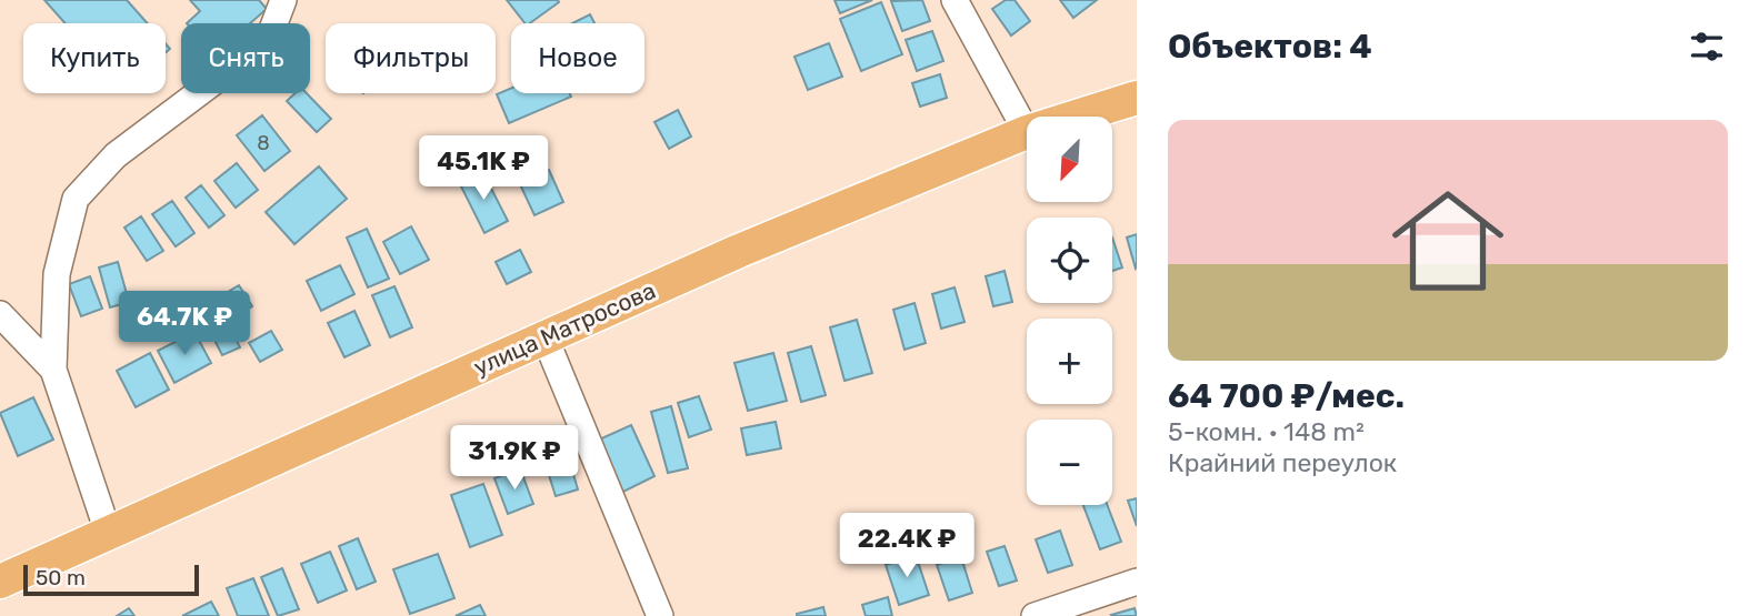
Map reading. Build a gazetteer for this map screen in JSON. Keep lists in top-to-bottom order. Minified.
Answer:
{"streets":{"main road":["улица Матросова"]},"house_numbers":["8"],"scale_bar":"50 m","north":"bottom left","page":{"heading":"Объектов: 4","chip":["Купить","Снять","Фильтры","Новое"],"list":[{"name":"64 700 ₽/мес.","note":"5-комн. · 148 m² · Крайний переулок"}],"map_buttons":["+","−"],"price":["45.1K ₽","64.7K ₽","31.9K ₽","22.4K ₽"],"scale":"50 m"}}
